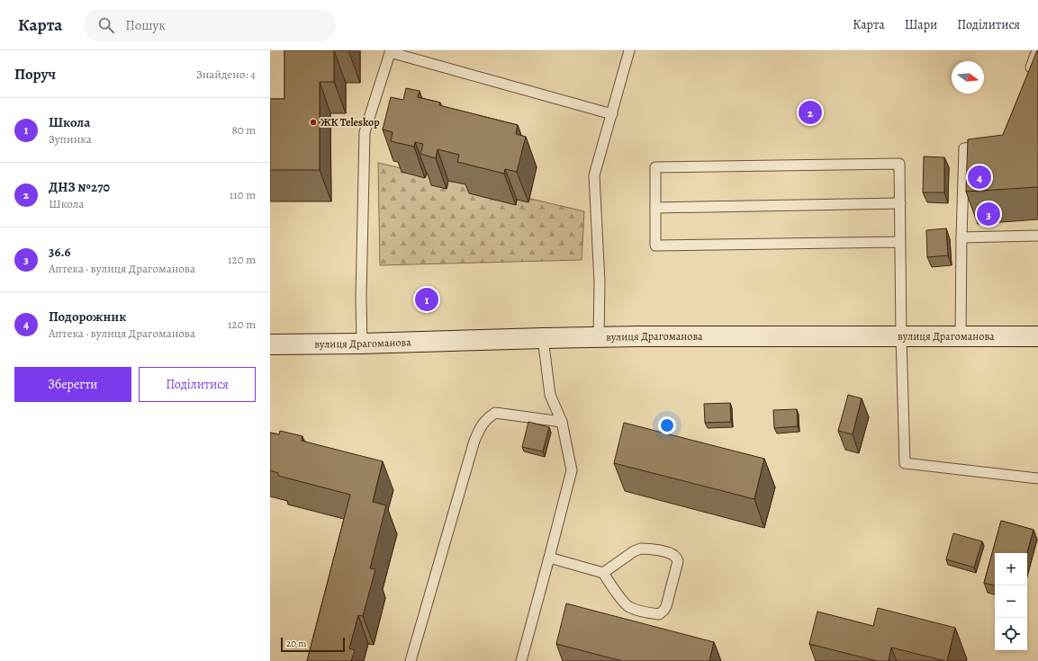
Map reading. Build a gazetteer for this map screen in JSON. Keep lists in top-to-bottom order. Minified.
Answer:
{"streets":{"street":["вулиця Драгоманова"]},"places":["ЖК Teleskop"],"scale_bar":"20 m","north":"right","page":{"header":"Карта","search":"Пошук","nav":["Карта","Шари","Поділитися"],"heading":["Поруч","Знайдено: 4"],"list":[{"mark":"1","name":"Школа","note":"Зупинка","value":"80 m"},{"mark":"2","name":"ДНЗ №270","note":"Школа","value":"110 m"},{"mark":"3","name":"36.6","note":"Аптека · вулиця Драгоманова","value":"120 m"},{"mark":"4","name":"Подорожник","note":"Аптека · вулиця Драгоманова","value":"120 m"}],"pins":["2","4","3","1"],"buttons":["Зберегти","Поділитися"],"map_buttons":["+","−"],"scale":"20 m"}}
